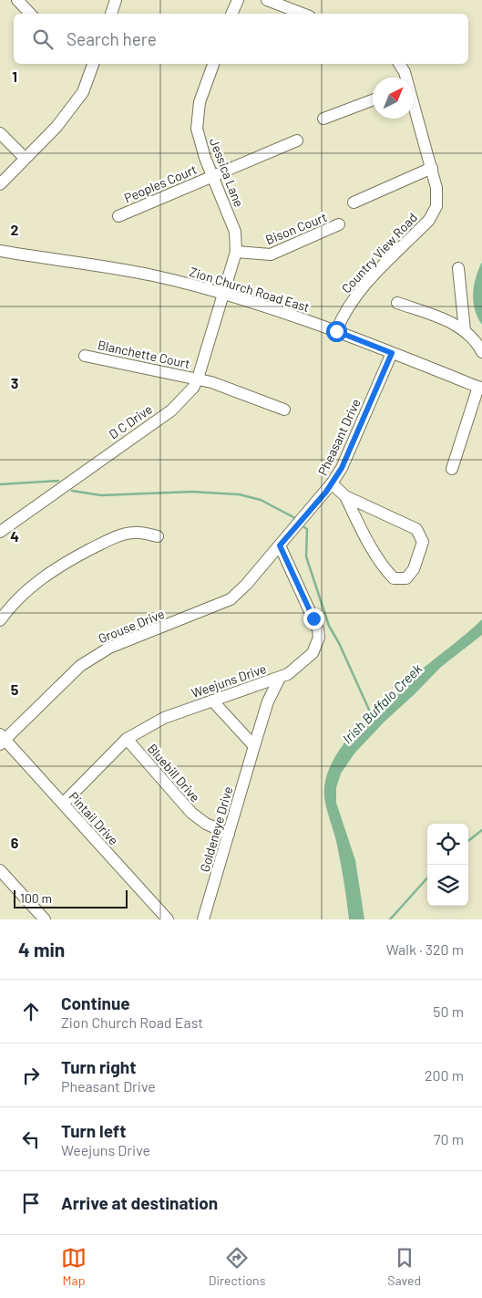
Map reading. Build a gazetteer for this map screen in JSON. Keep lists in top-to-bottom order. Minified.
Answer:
{"streets":{"street":["Jessica Lane","Peoples Court","Bison Court","Country View Road","Zion Church Road East","Blanchette Court","D C Drive","Pheasant Drive","Grouse Drive","Weejuns Drive","Bluebill Drive","Pintail Drive","Goldeneye Drive"]},"crossings":[["Jessica Lane","Peoples Court"],["Jessica Lane","Bison Court"],["Jessica Lane","Zion Church Road East"],["Jessica Lane","D C Drive"],["Country View Road","Zion Church Road East"],["Zion Church Road East","D C Drive"],["Zion Church Road East","Pheasant Drive"],["Blanchette Court","D C Drive"],["Pheasant Drive","Grouse Drive"],["Pheasant Drive","Weejuns Drive"],["Grouse Drive","Weejuns Drive"],["Grouse Drive","Pintail Drive"],["Weejuns Drive","Bluebill Drive"],["Weejuns Drive","Pintail Drive"],["Weejuns Drive","Goldeneye Drive"],["Bluebill Drive","Goldeneye Drive"]],"water":["Irish Buffalo Creek"],"scale_bar":"100 m","north":"top right","page":{"search":"Search here","scale":"100 m","heading":["4 min","Walk · 320 m"],"list":[["Continue","Zion Church Road East","50 m"],["Turn right","Pheasant Drive","200 m"],["Turn left","Weejuns Drive","70 m"],"Arrive at destination"],"nav":["Map","Directions","Saved"]},"grid":{"rows":["1","2","3","4","5","6"]}}
